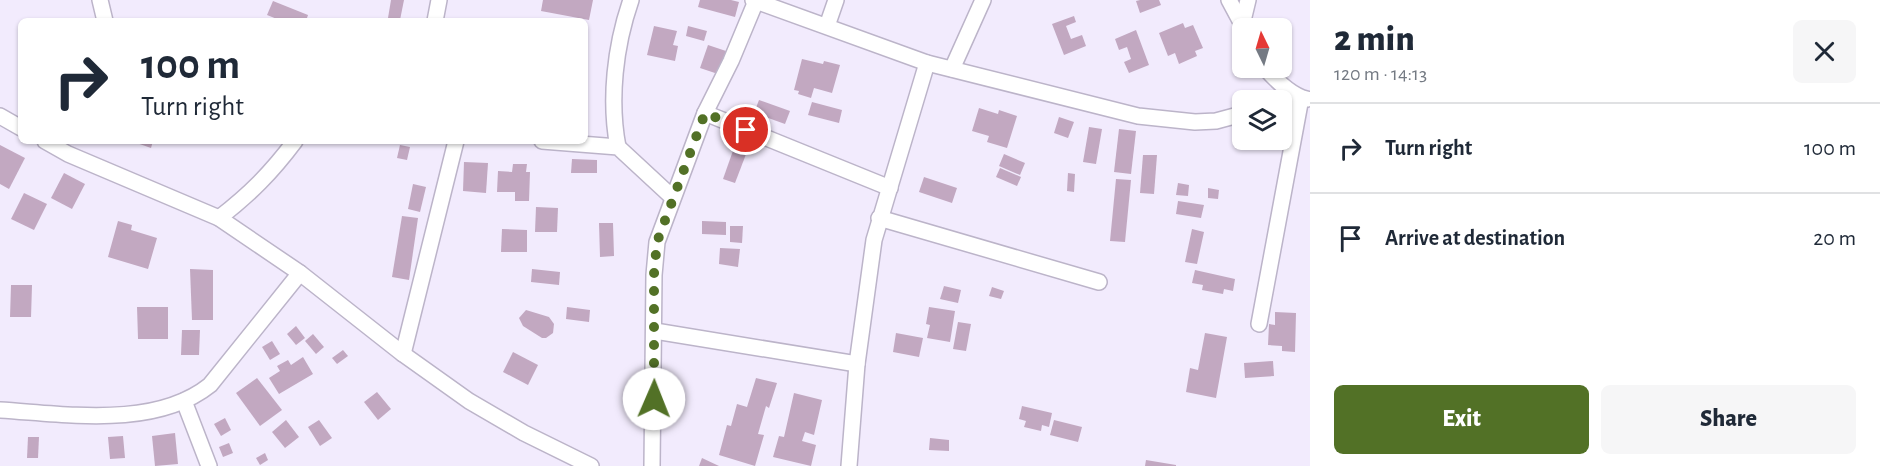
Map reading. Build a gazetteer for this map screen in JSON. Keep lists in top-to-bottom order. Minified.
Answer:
{"north":"top","page":{"heading":["2 min","120 m · 14:13"],"turn":["100 m","Turn right"],"list":[{"name":"Turn right","value":"100 m"},{"name":"Arrive at destination","value":"20 m"}],"buttons":["Exit","Share"]}}
